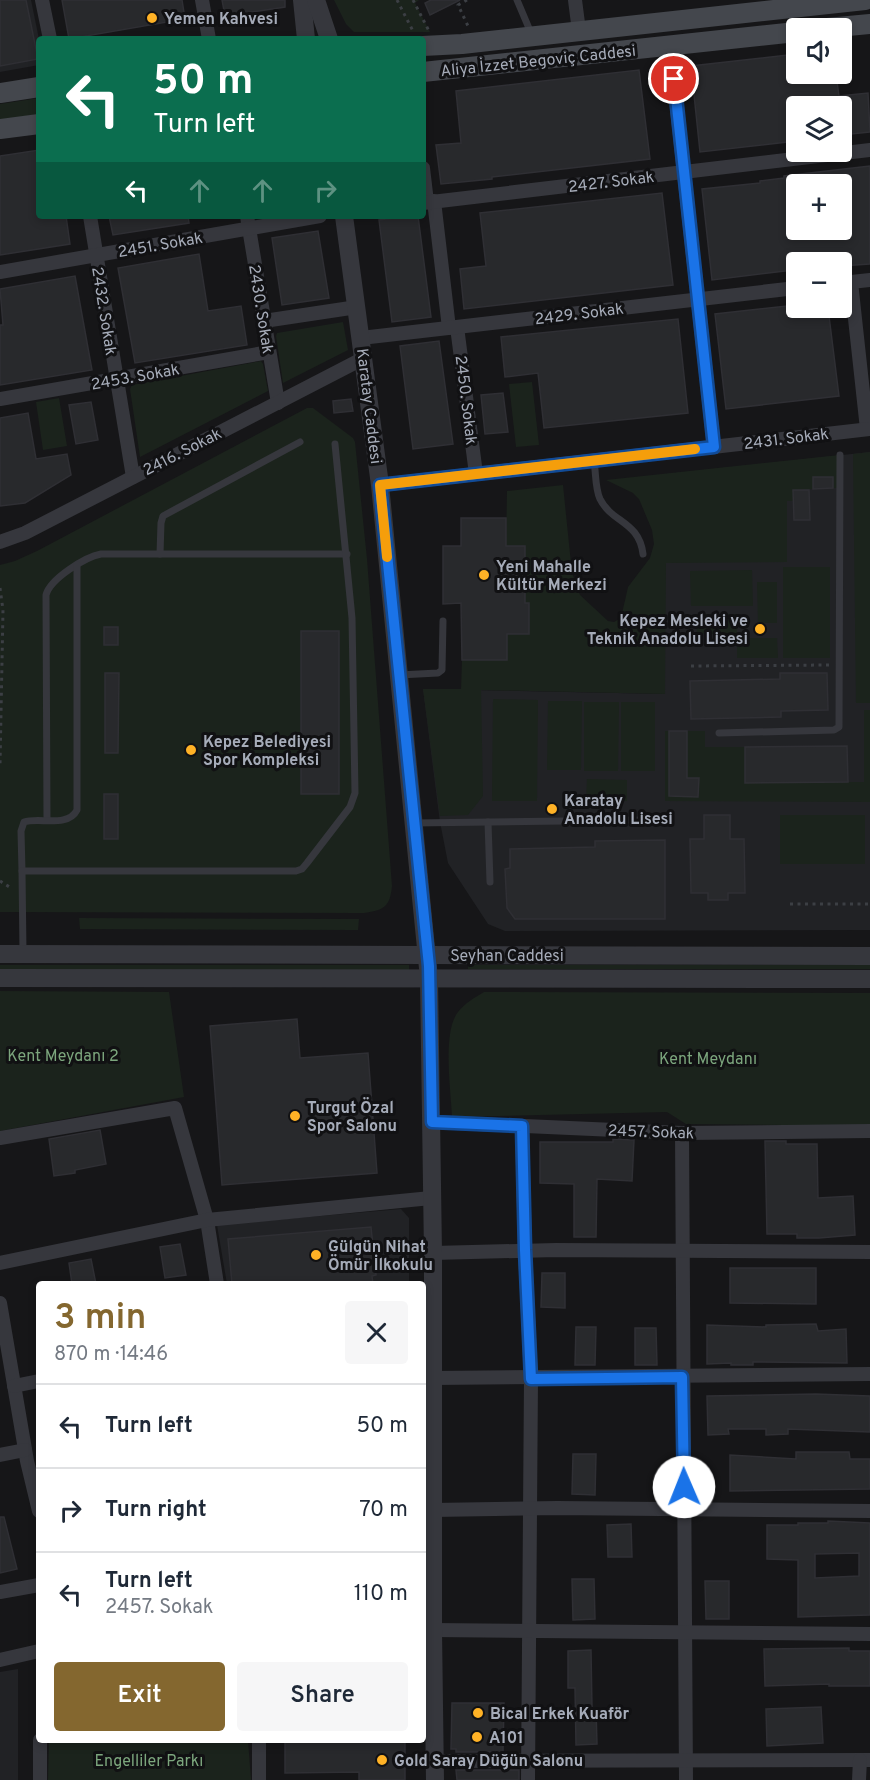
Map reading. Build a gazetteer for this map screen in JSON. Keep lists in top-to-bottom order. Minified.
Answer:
{"streets":{"main road":["Aliya İzzet Begoviç Caddesi"],"street":["2427. Sokak","2451. Sokak","2430. Sokak","2432. Sokak","2429. Sokak","2453. Sokak","2450. Sokak","Karatay Caddesi","2431. Sokak","2416. Sokak","Seyhan Caddesi","2457. Sokak"]},"crossings":[["2427. Sokak","2450. Sokak"],["2451. Sokak","2430. Sokak"],["2451. Sokak","2432. Sokak"],["2430. Sokak","2453. Sokak"],["2430. Sokak","2416. Sokak"],["2432. Sokak","2453. Sokak"],["2432. Sokak","2416. Sokak"],["2429. Sokak","2450. Sokak"],["2429. Sokak","Karatay Caddesi"],["2450. Sokak","2431. Sokak"],["Karatay Caddesi","2431. Sokak"],["Karatay Caddesi","2416. Sokak"],["Karatay Caddesi","Seyhan Caddesi"],["Karatay Caddesi","2457. Sokak"]],"parks":["Kent Meydanı 2","Kent Meydanı","Engelliler Parkı"],"places":["Yemen Kahvesi","Yeni Mahalle Kültür Merkezi","Kepez Mesleki ve Teknik Anadolu Lisesi","Kepez Belediyesi Spor Kompleksi","Karatay Anadolu Lisesi","Turgut Özal Spor Salonu","Gülgün Nihat Ömür İlkokulu","Bical Erkek Kuaför","A101","Gold Saray Düğün Salonu"],"page":{"map_buttons":["+","−"],"turn":["50 m","Turn left"],"heading":["3 min","870 m · 14:46"],"list":[{"name":"Turn left","value":"50 m"},{"name":"Turn right","value":"70 m"},{"name":"Turn left","note":"2457. Sokak","value":"110 m"}],"buttons":["Exit","Share"]}}
